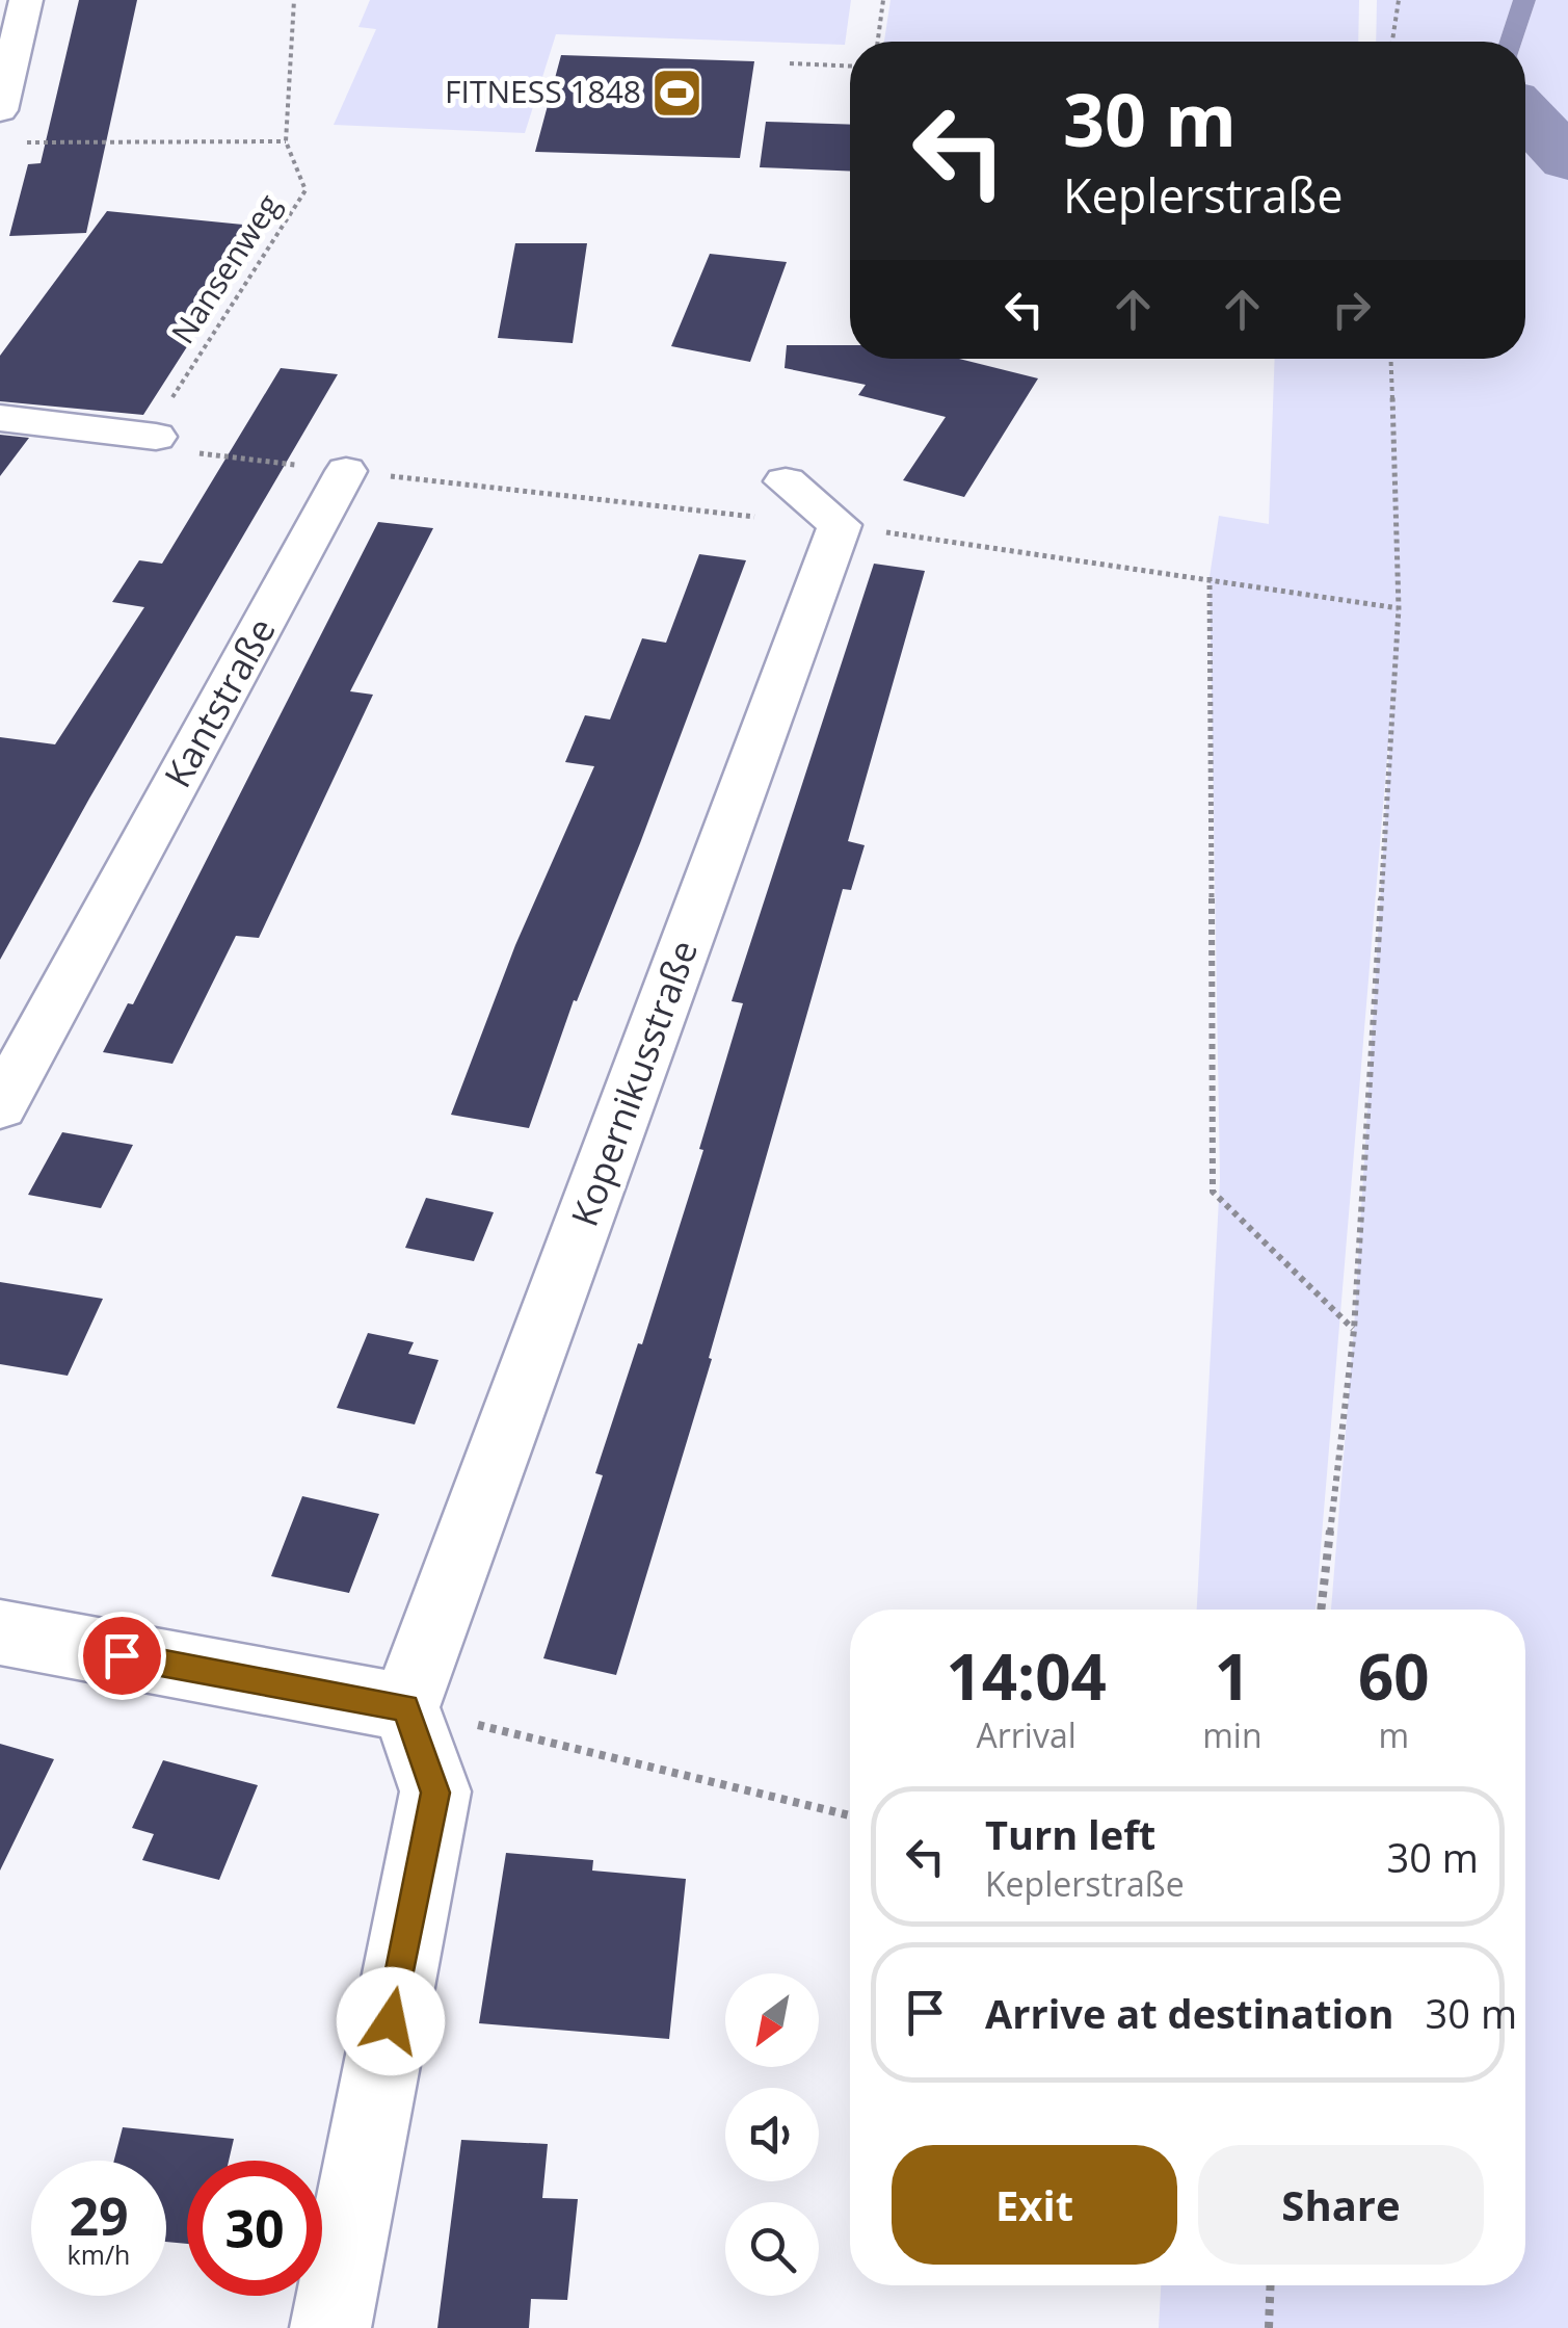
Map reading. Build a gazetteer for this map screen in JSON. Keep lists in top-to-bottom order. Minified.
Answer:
{"streets":{"street":["Kantstraße","Kopernikusstraße"],"path":["Nansenweg"]},"places":{"sports":["FITNESS 1848"]},"north":"bottom left","page":{"turn":["30 m","Keplerstraße"],"eta":["14:04","Arrival","1","min","60","m"],"list":[{"name":"Turn left","note":"Keplerstraße","value":"30 m"},{"name":"Arrive at destination","value":"30 m"}],"buttons":["Exit","Share"],"speed":"29 km/h","limit":"30"}}
